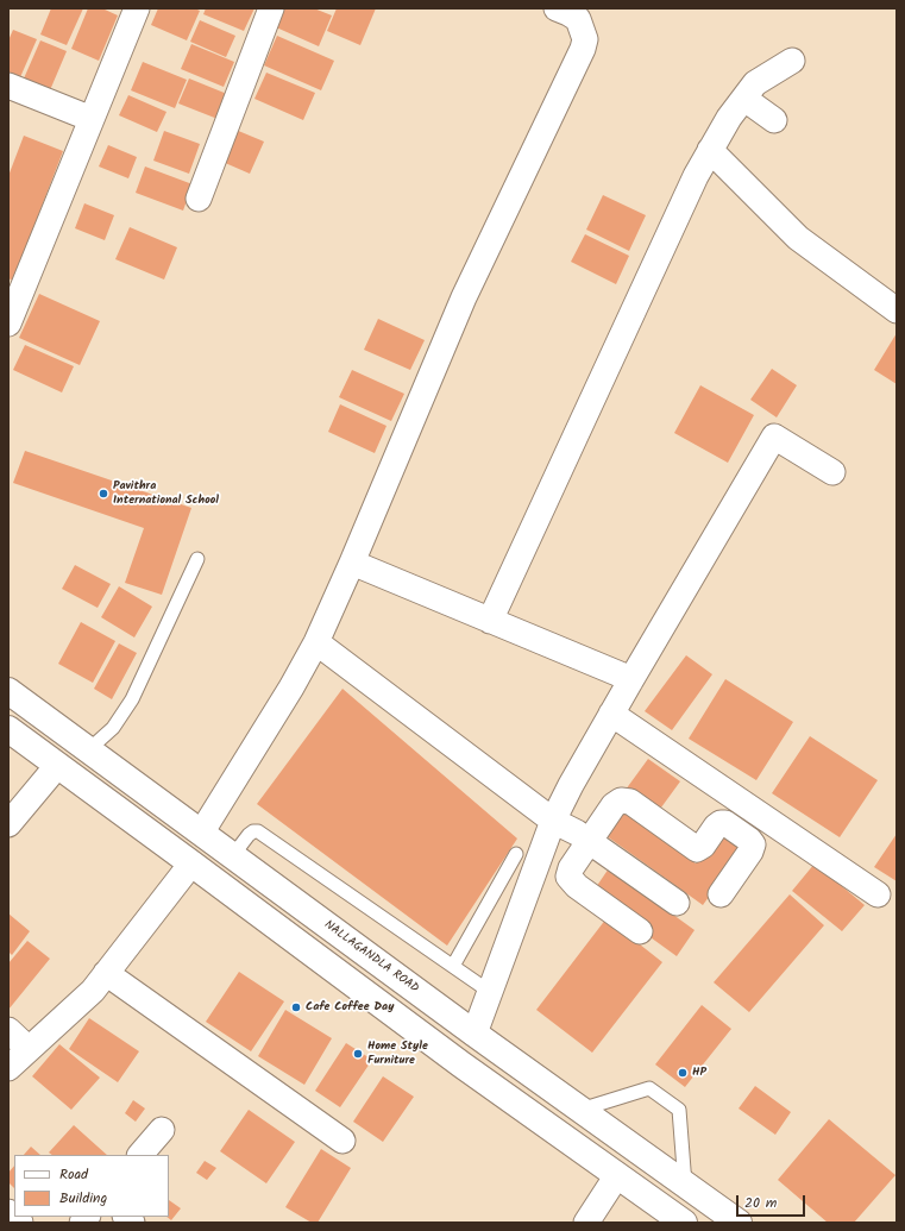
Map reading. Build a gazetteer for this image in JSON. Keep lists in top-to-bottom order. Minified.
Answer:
{"streets":{"main road":["NALLAGANDLA ROAD"]},"places":["Pavithra International School","Cafe Coffee Day","Home Style Furniture","HP"],"legend":["Road","Building"],"scale_bar":"20 m"}
